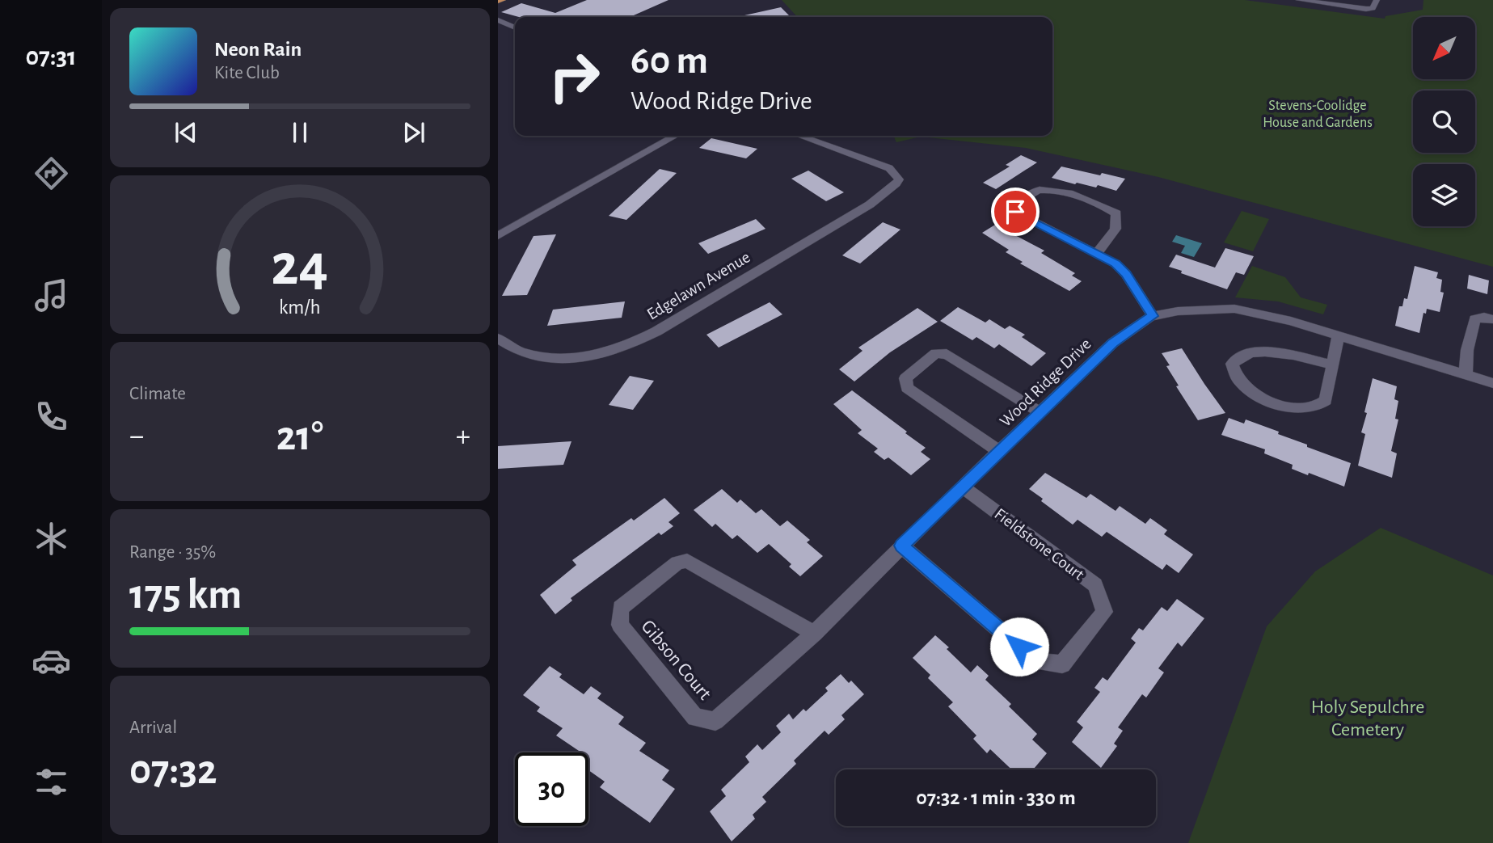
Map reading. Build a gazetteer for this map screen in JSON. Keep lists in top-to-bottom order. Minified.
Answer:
{"streets":{"street":["Edgelawn Avenue","Wood Ridge Drive","Fieldstone Court","Gibson Court"]},"crossings":[["Wood Ridge Drive","Fieldstone Court"],["Wood Ridge Drive","Gibson Court"]],"parks":["Stevens-Coolidge House and Gardens","Holy Sepulchre Cemetery"],"north":"bottom left","page":{"tabs":"07:31","turn":["60 m","Wood Ridge Drive"],"song":["Neon Rain","Kite Club"],"tile":["Climate",["Range · 35%","175 km"],["Arrival","07:32"]],"heat":["−","21°","+"],"limit":"30","trip":"07:32 · 1 min · 330 m","gauge":["24","km/h"]}}
